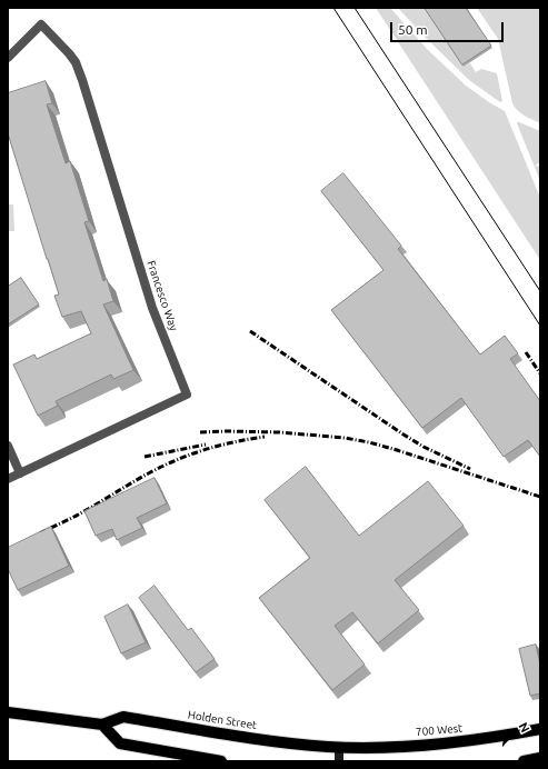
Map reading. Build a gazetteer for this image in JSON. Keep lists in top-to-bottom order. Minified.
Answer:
{"streets":{"main road":["Holden Street","700 West"],"street":["Francesco Way"]},"crossings":[["Holden Street","700 West"]],"scale_bar":"50 m","north":"top right"}
